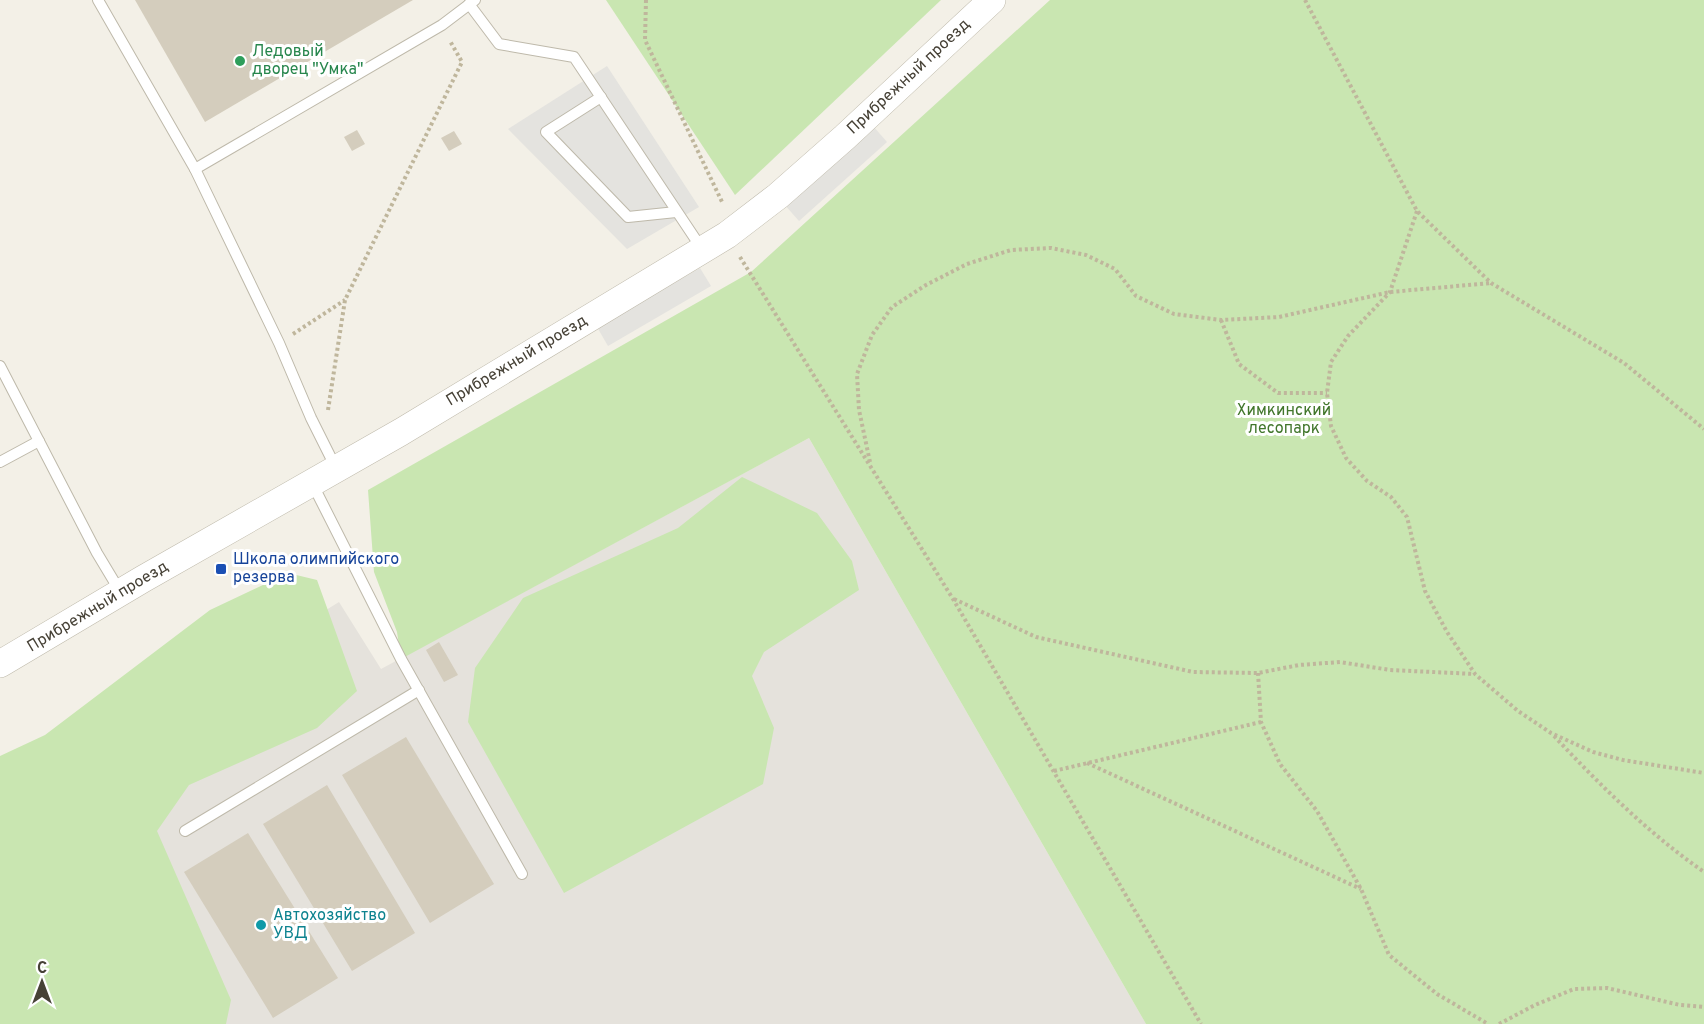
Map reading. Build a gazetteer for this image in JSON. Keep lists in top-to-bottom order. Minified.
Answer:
{"streets":{"street":["Прибрежный проезд"]},"parks":["Химкинский лесопарк"],"places":{"other":["Ледовый дворец \"Умка\"","Автохозяйство УВД"],"transit":["Школа олимпийского резерва"]},"north":"top"}
